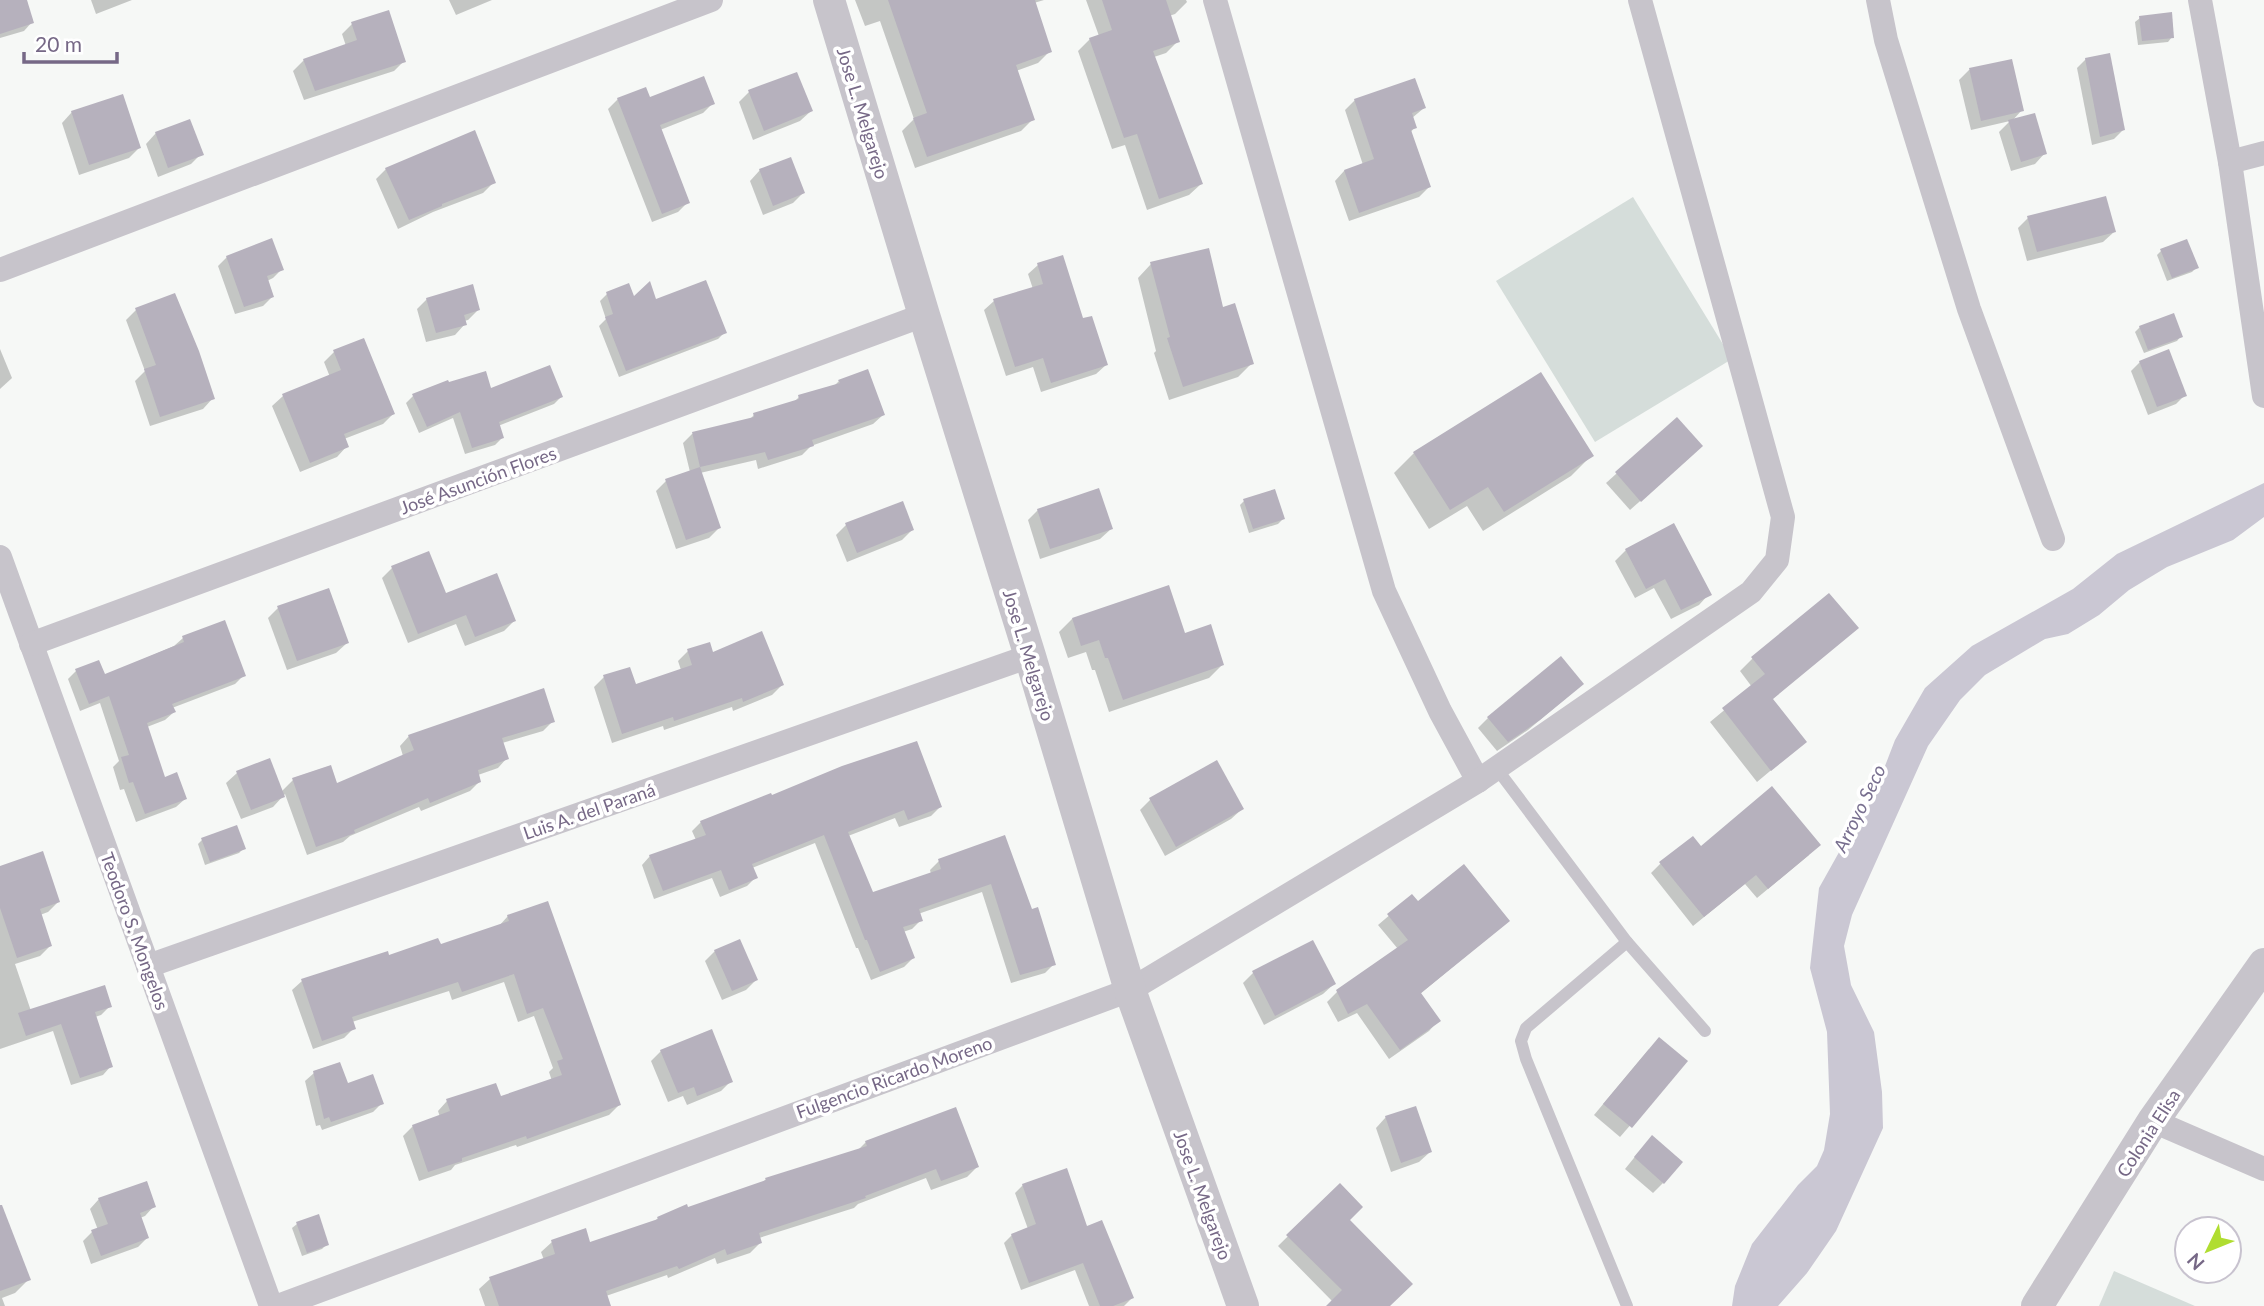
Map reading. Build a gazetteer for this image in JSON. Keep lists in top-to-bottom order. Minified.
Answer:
{"streets":{"street":["Jose L. Melgarejo","José Asunción Flores","Luis A. del Paraná","Teodoro S. Mongelos","Fulgencio Ricardo Moreno","Colonia Elisa"]},"crossings":[["Jose L. Melgarejo","José Asunción Flores"],["Jose L. Melgarejo","Luis A. del Paraná"],["Jose L. Melgarejo","Fulgencio Ricardo Moreno"],["José Asunción Flores","Teodoro S. Mongelos"],["Luis A. del Paraná","Teodoro S. Mongelos"]],"water":["Arroyo Seco"],"scale_bar":"20 m","north":"bottom left"}
